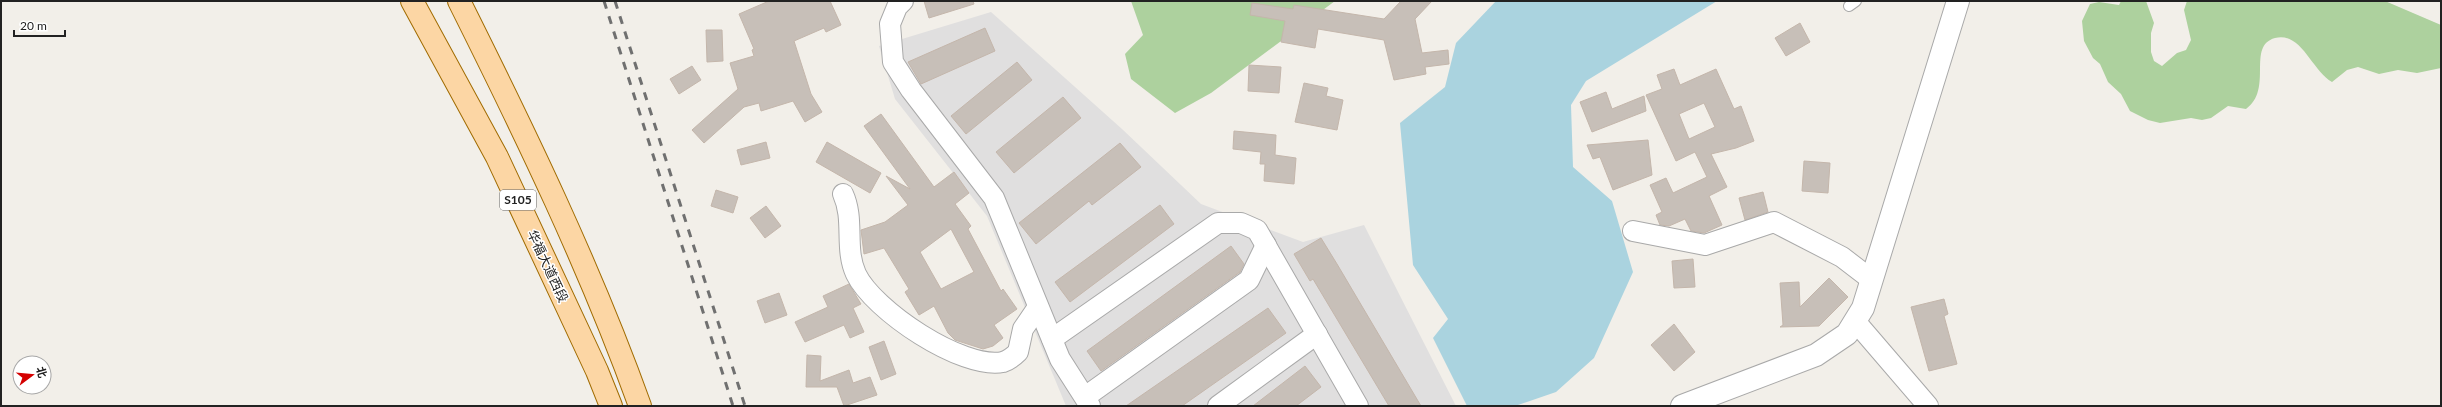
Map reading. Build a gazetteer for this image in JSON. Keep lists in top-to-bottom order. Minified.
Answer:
{"streets":{"main road":["S105","华福大道西段"]},"scale_bar":"20 m","north":"right"}
